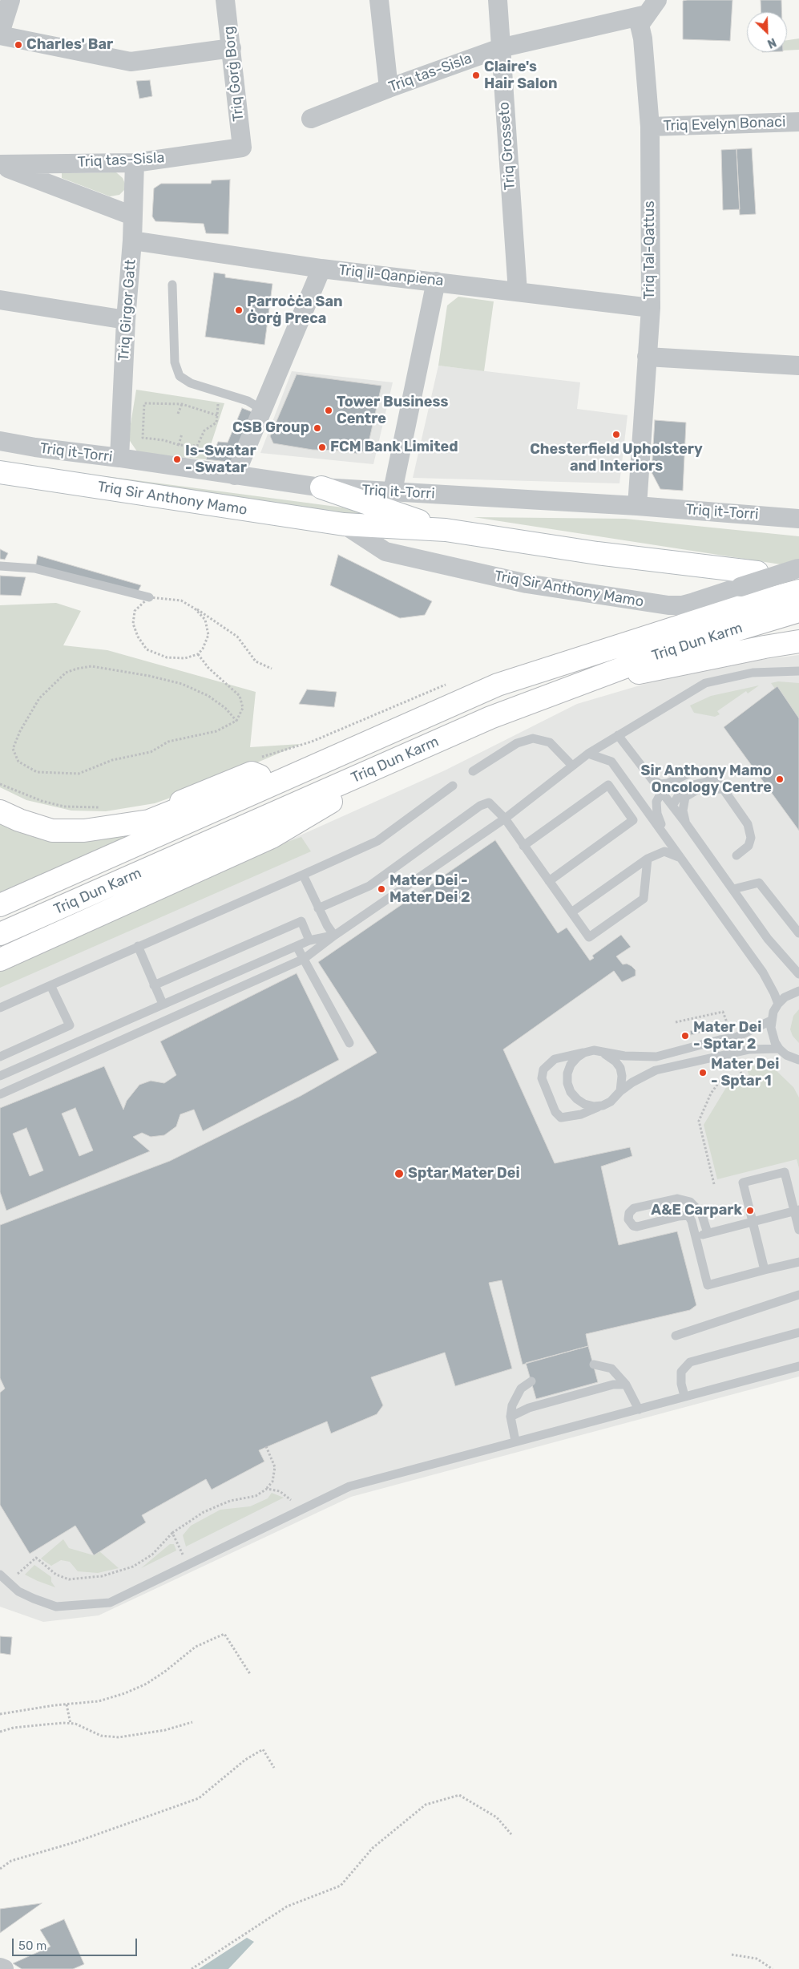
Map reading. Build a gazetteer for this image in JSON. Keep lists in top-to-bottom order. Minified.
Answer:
{"streets":{"main road":["Triq Sir Anthony Mamo","Triq Dun Karm"],"street":["Triq tas-Sisla","Triq Ġorġ Borg","Triq Evelyn Bonaci","Triq Grosseto","Triq Tal-Qattus","Triq il-Qanpiena","Triq Girgor Gatt","Triq it-Torri"]},"crossings":[["Triq tas-Sisla","Triq Ġorġ Borg"],["Triq tas-Sisla","Triq Grosseto"],["Triq tas-Sisla","Triq Tal-Qattus"],["Triq tas-Sisla","Triq Girgor Gatt"],["Triq Evelyn Bonaci","Triq Tal-Qattus"],["Triq Grosseto","Triq il-Qanpiena"],["Triq Tal-Qattus","Triq il-Qanpiena"],["Triq Tal-Qattus","Triq it-Torri"],["Triq il-Qanpiena","Triq Girgor Gatt"],["Triq Girgor Gatt","Triq it-Torri"],["Triq Sir Anthony Mamo","Triq Dun Karm"]],"places":["Charles' Bar","Claire's Hair Salon","Parroċċa San Ġorġ Preca","Tower Business Centre","CSB Group","Chesterfield Upholstery and Interiors","FCM Bank Limited","Is-Swatar - Swatar","Sir Anthony Mamo Oncology Centre","Mater Dei - Mater Dei 2","Mater Dei - Sptar 2","Mater Dei - Sptar 1","Sptar Mater Dei","A&E Carpark"],"scale_bar":"50 m","north":"bottom right"}
